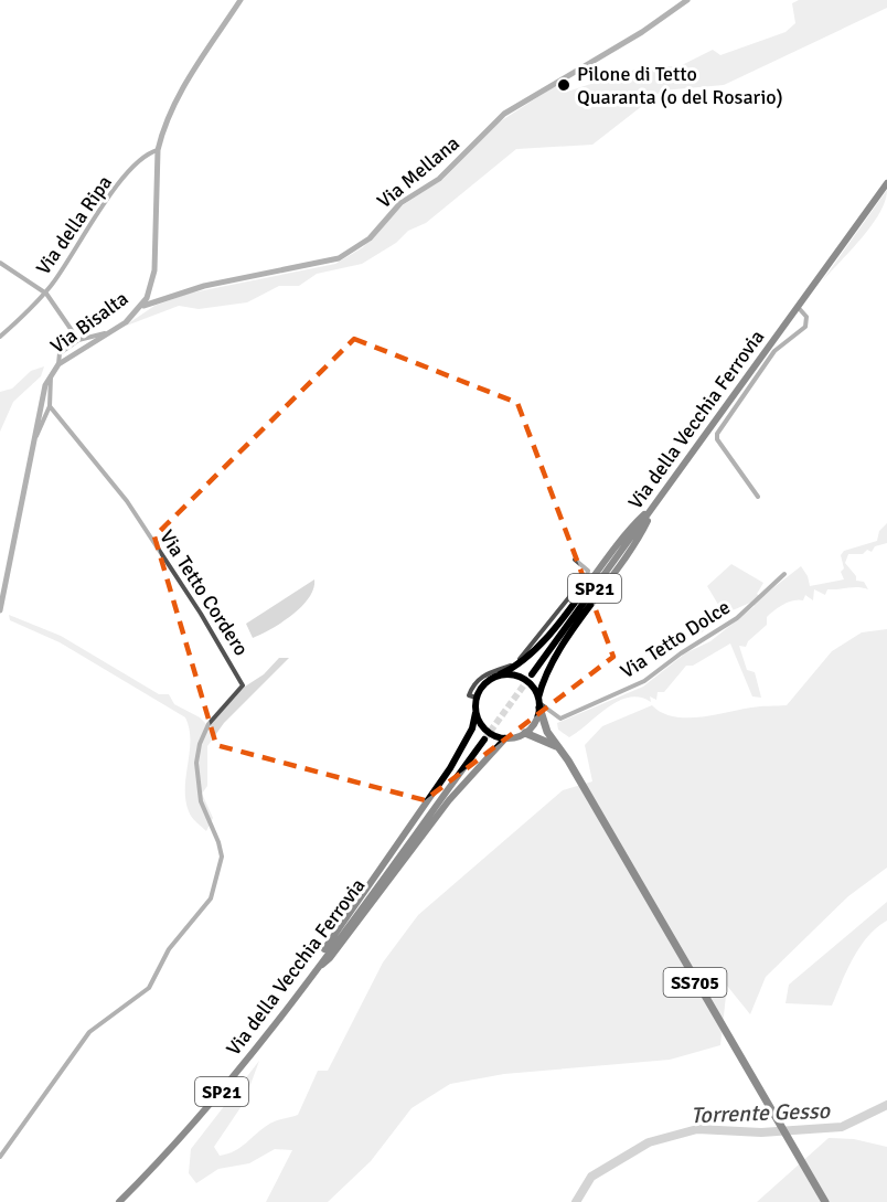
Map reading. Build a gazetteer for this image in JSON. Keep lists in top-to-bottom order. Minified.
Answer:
{"streets":{"highway":["SS705"],"main road":["Via della Vecchia Ferrovia","SP21"],"street":["Via Mellana","Via della Ripa","Via Bisalta","Via Tetto Cordero","Via Tetto Dolce"]},"crossings":[["Via Mellana","Via Bisalta"],["Via della Ripa","Via Bisalta"],["Via Tetto Dolce","SS705"]],"water":["Torrente Gesso"],"places":["Pilone di Tetto Quaranta (o del Rosario)"]}
